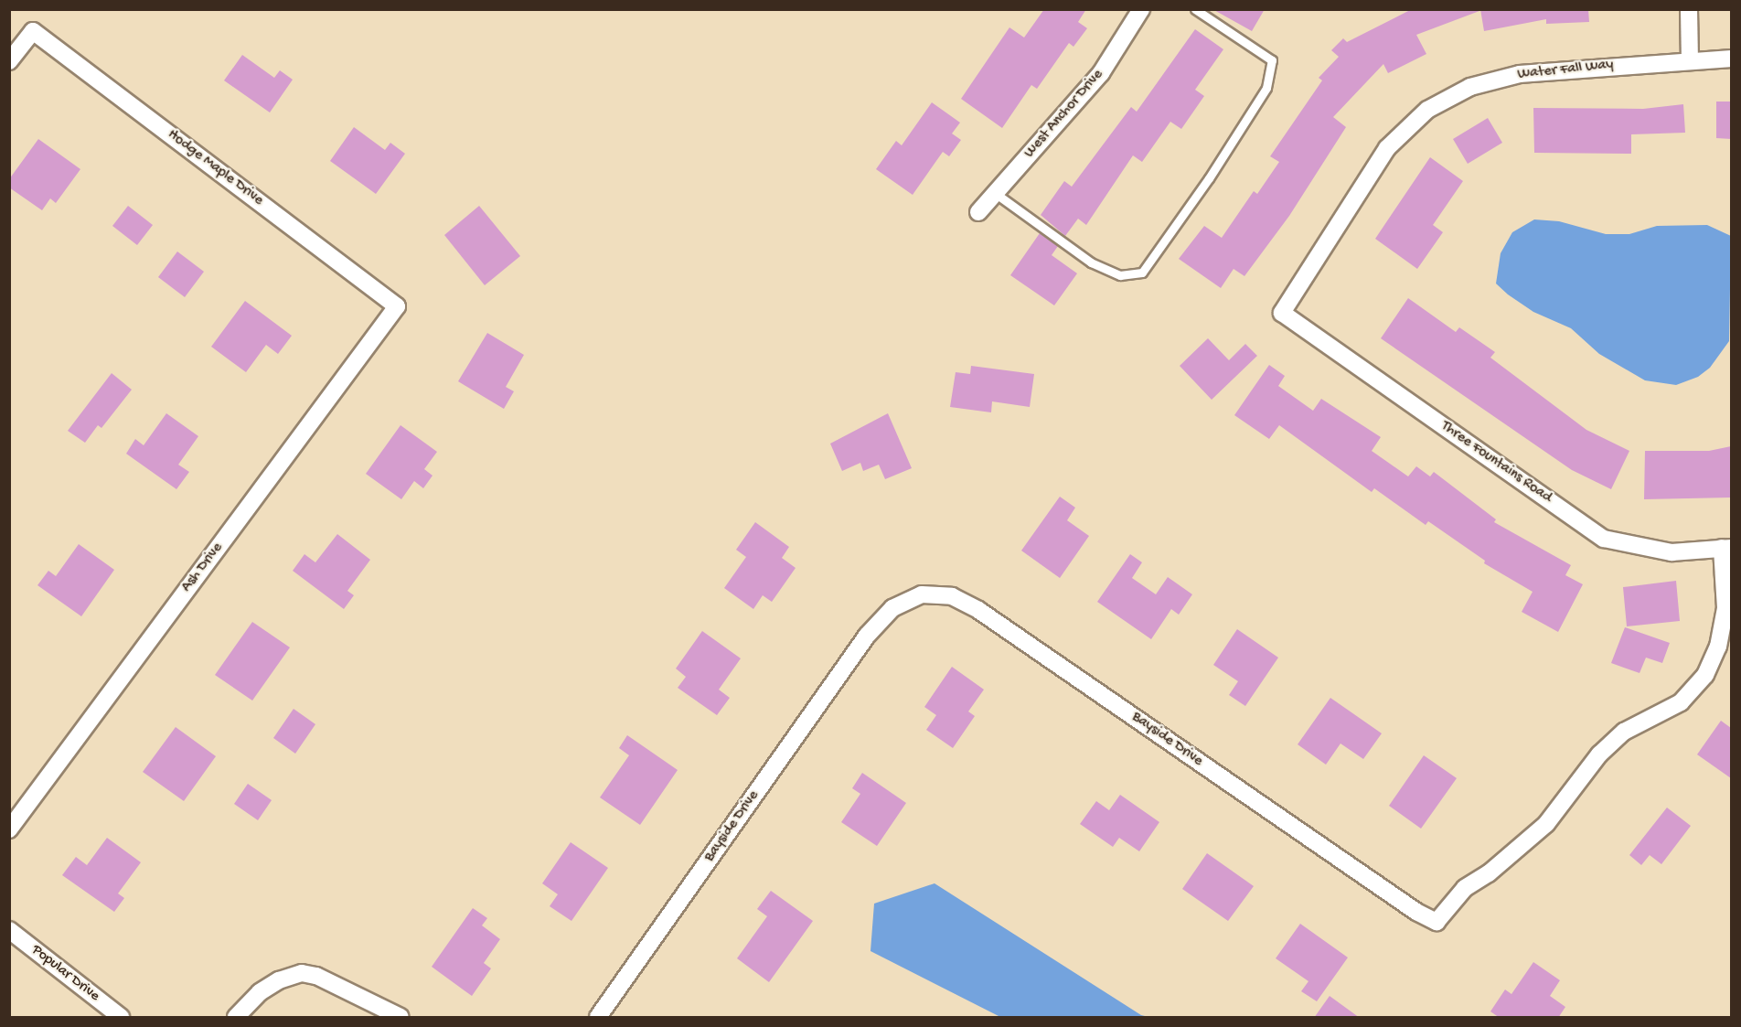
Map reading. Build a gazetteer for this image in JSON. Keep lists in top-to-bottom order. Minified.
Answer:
{"streets":{"street":["Water Fall Way","West Anchor Drive","Hodge Maple Drive","Three Fountains Road","Ash Drive","Bayside Drive","Popular Drive"]},"crossings":[["Water Fall Way","Three Fountains Road"],["Hodge Maple Drive","Ash Drive"],["Three Fountains Road","Bayside Drive"]]}
